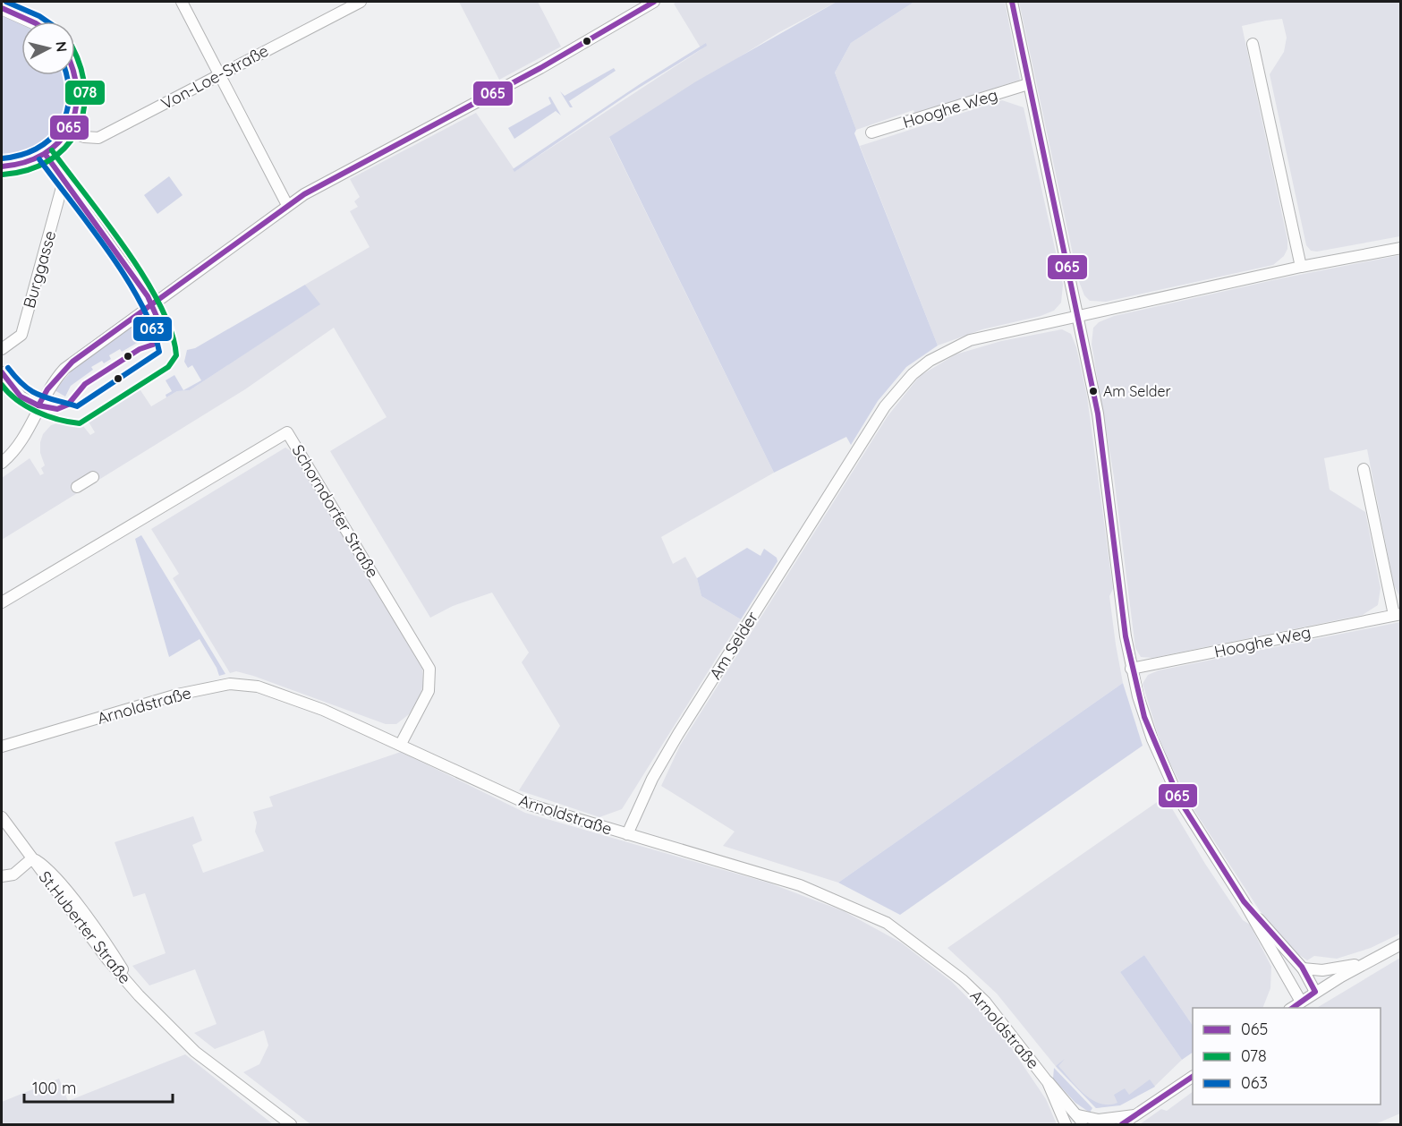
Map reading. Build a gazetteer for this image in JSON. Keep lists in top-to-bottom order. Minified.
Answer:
{"streets":{"street":["Von-Loe-Straße","Hooghe Weg","Burggasse","Schorndorfer Straße","Am Selder","Arnoldstraße","St.Huberter Straße"]},"crossings":[["Schorndorfer Straße","Arnoldstraße"],["Am Selder","Arnoldstraße"]],"places":["Am Selder"],"lines":["transit line 065","transit line 063","transit line 078"],"legend":["065","078","063"],"scale_bar":"100 m","north":"right"}
